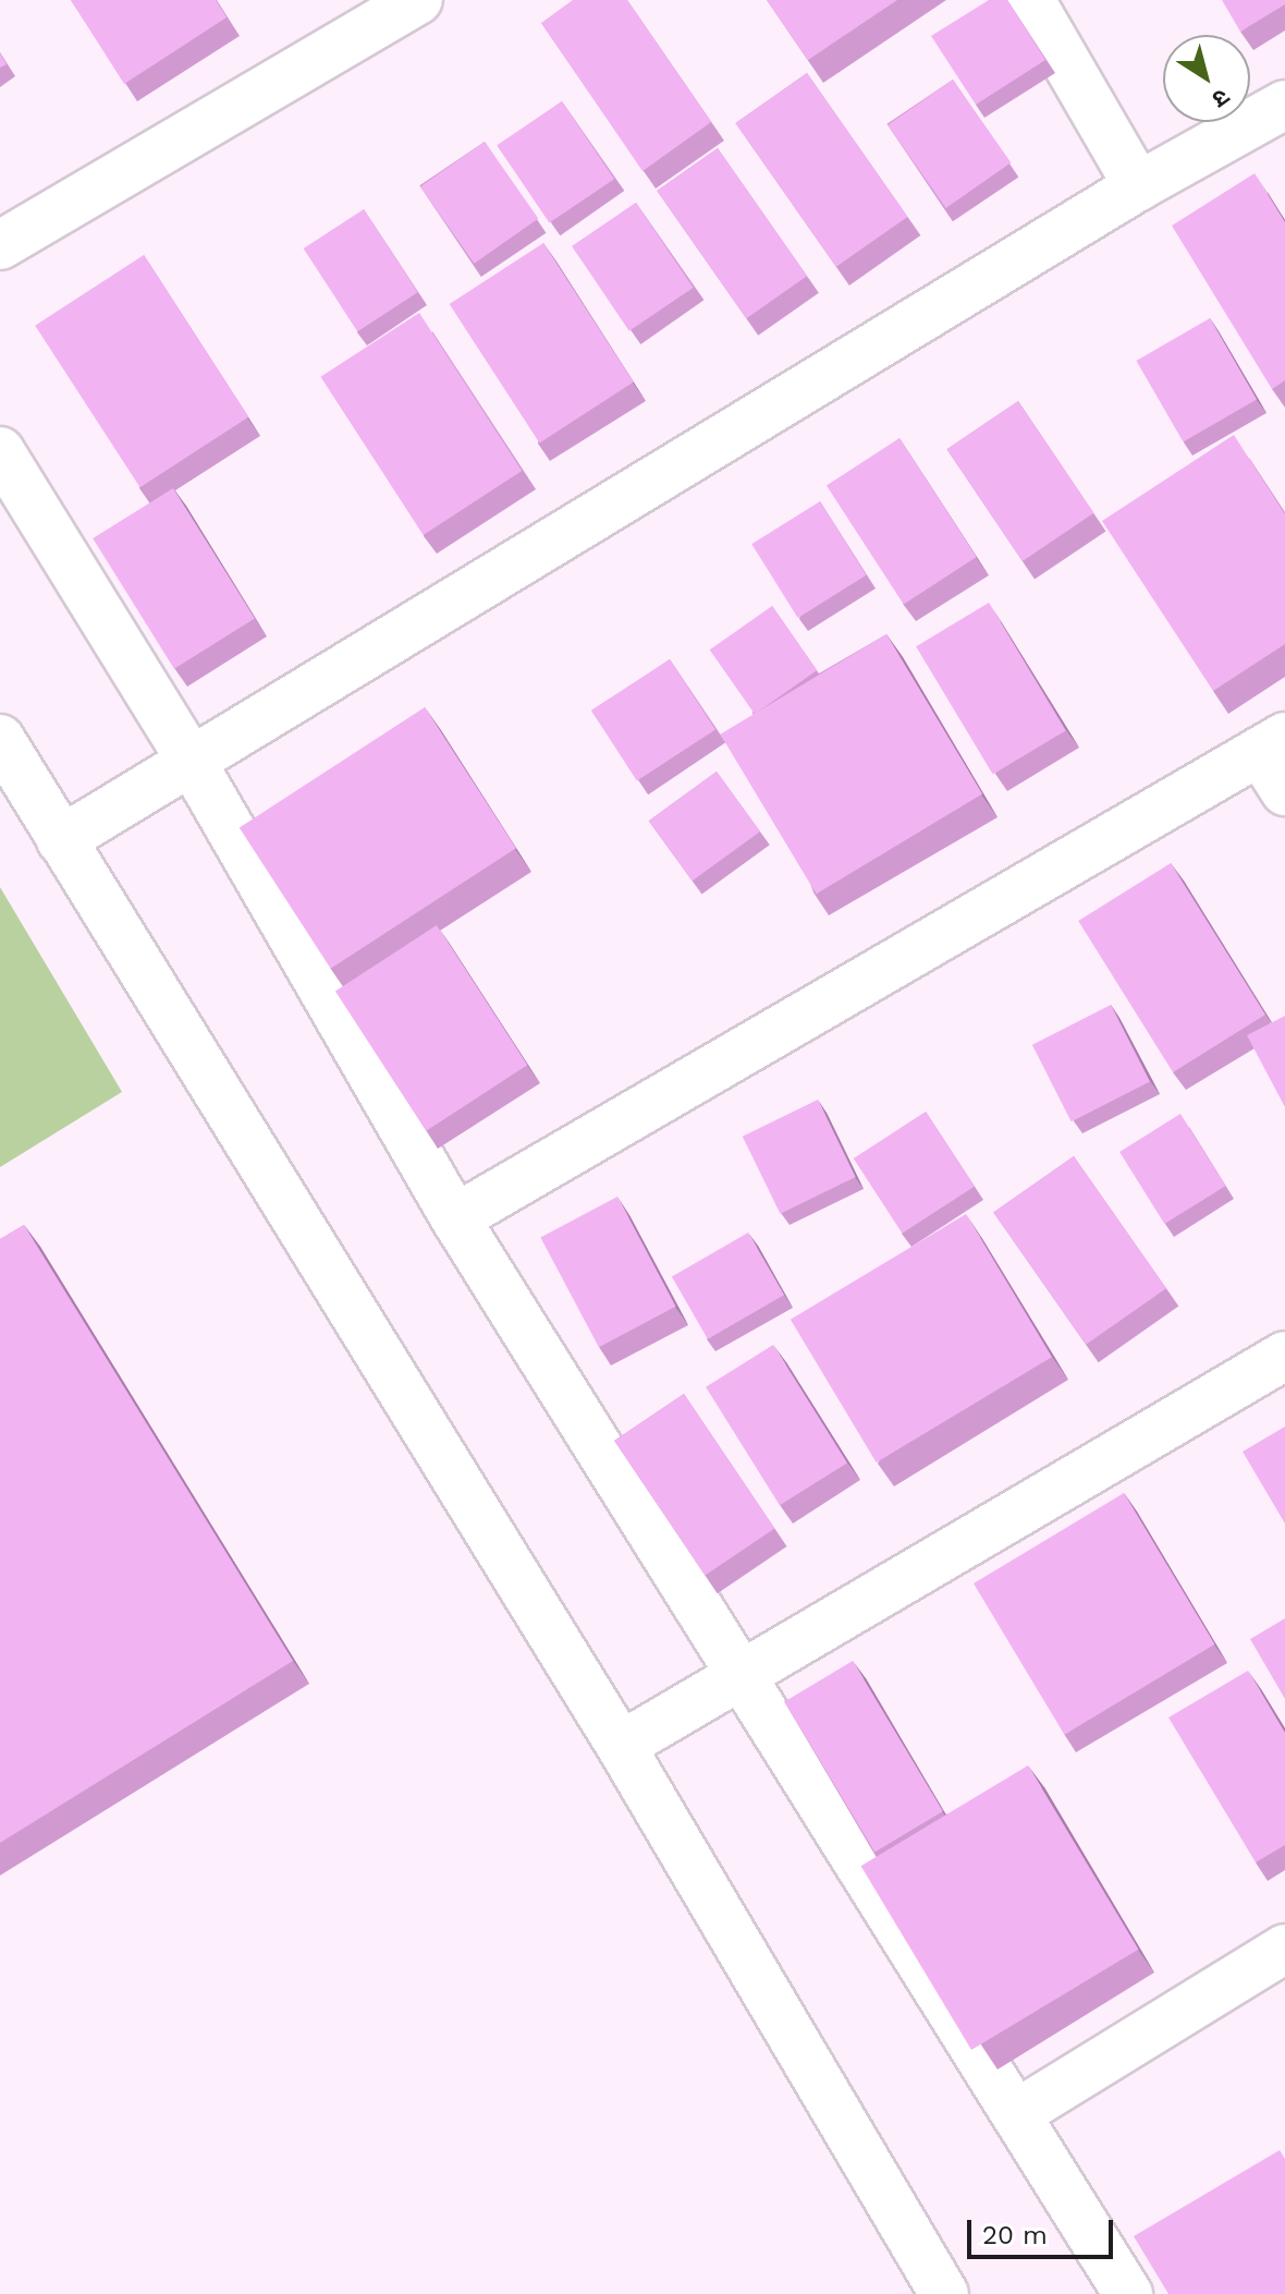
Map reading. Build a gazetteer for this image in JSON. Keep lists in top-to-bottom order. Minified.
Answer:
{"scale_bar":"20 m","north":"bottom right"}
